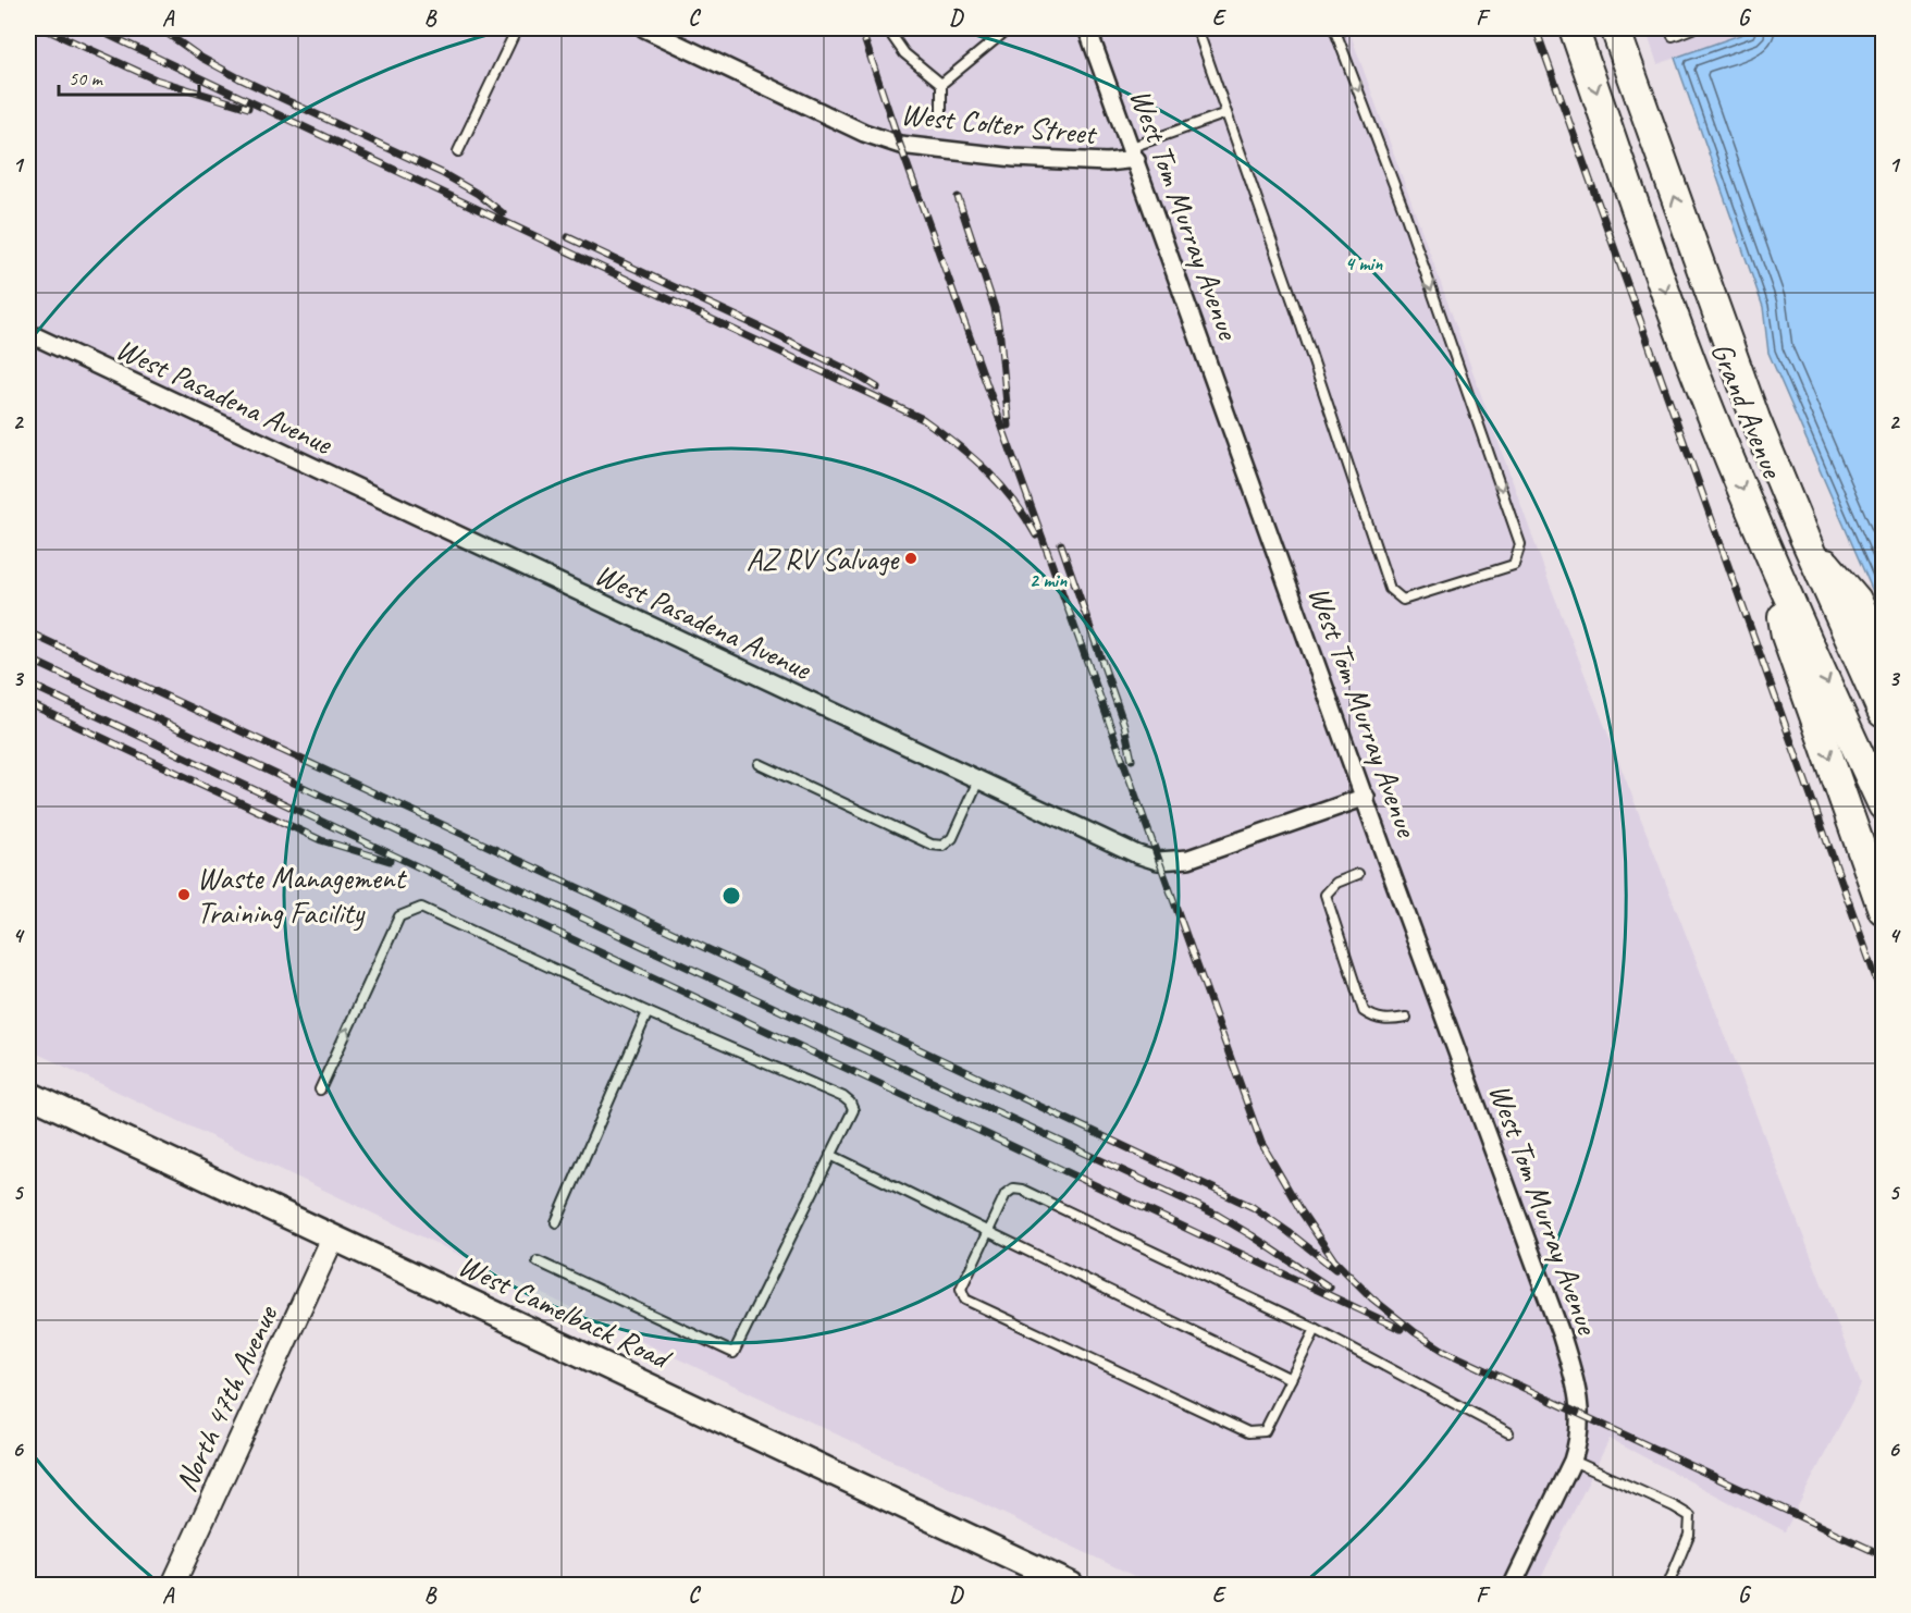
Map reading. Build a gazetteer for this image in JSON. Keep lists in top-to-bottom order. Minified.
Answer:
{"streets":{"highway":["Grand Avenue"],"main road":["West Camelback Road"],"street":["West Colter Street","West Tom Murray Avenue","West Pasadena Avenue","North 47th Avenue"]},"crossings":[["West Colter Street","West Tom Murray Avenue"],["West Tom Murray Avenue","West Pasadena Avenue"],["West Camelback Road","North 47th Avenue"]],"places":["AZ RV Salvage","Waste Management Training Facility"],"scale_bar":"50 m","grid":{"columns":["A","B","C","D","E","F","G"],"rows":["1","2","3","4","5","6"]},"rings":["4 min","2 min"]}
